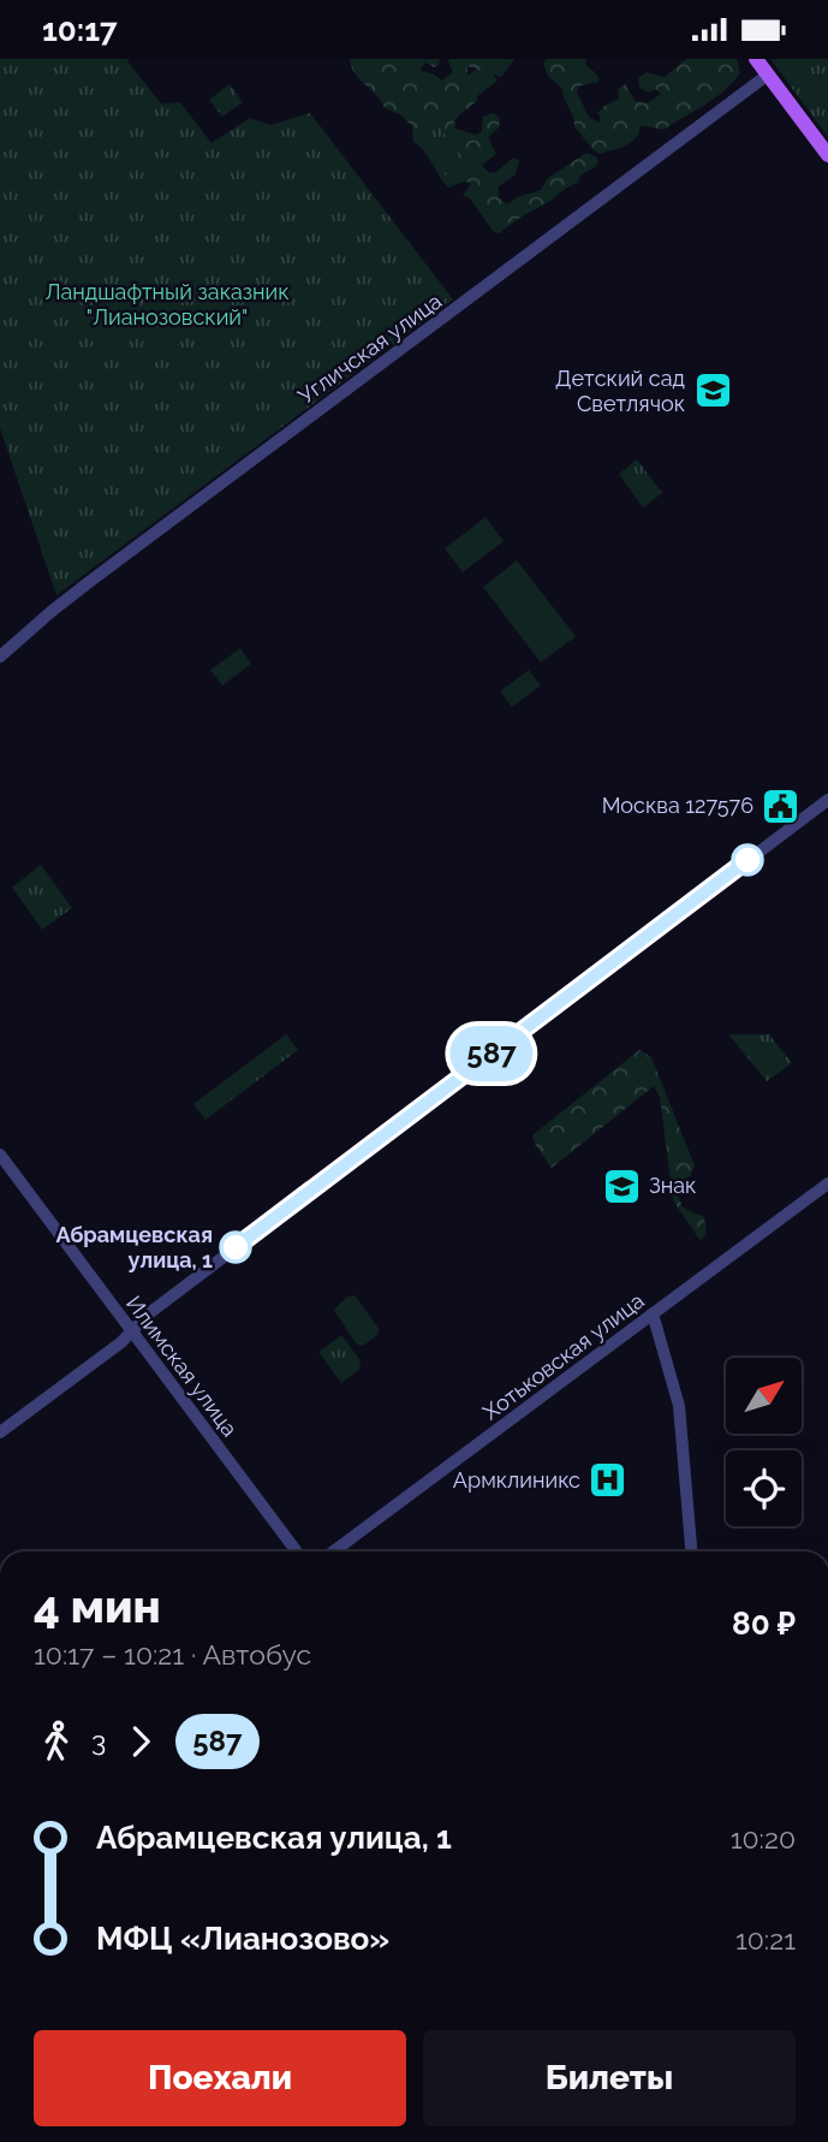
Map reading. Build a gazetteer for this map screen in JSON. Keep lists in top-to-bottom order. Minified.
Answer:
{"streets":{"street":["Угличская улица","Хотьковская улица","Илимская улица"]},"parks":["Ландшафтный заказник \"Лианозовский\""],"places":{"school or university":["Детский сад Светлячок","Знак"],"public building":["Москва 127576"],"other":["Абрамцевская улица, 1"],"hospital":["Армклиникс"]},"lines":["bus line 587"],"north":"top right","page":{"status":"10:17","on_map":"587","heading":["4 мин","10:17 – 10:21 · Автобус","80 ₽"],"legs":["3","587"],"list":[{"name":"Абрамцевская улица, 1","value":"10:20"},{"name":"МФЦ «Лианозово»","value":"10:21"}],"buttons":["Поехали","Билеты"]}}
